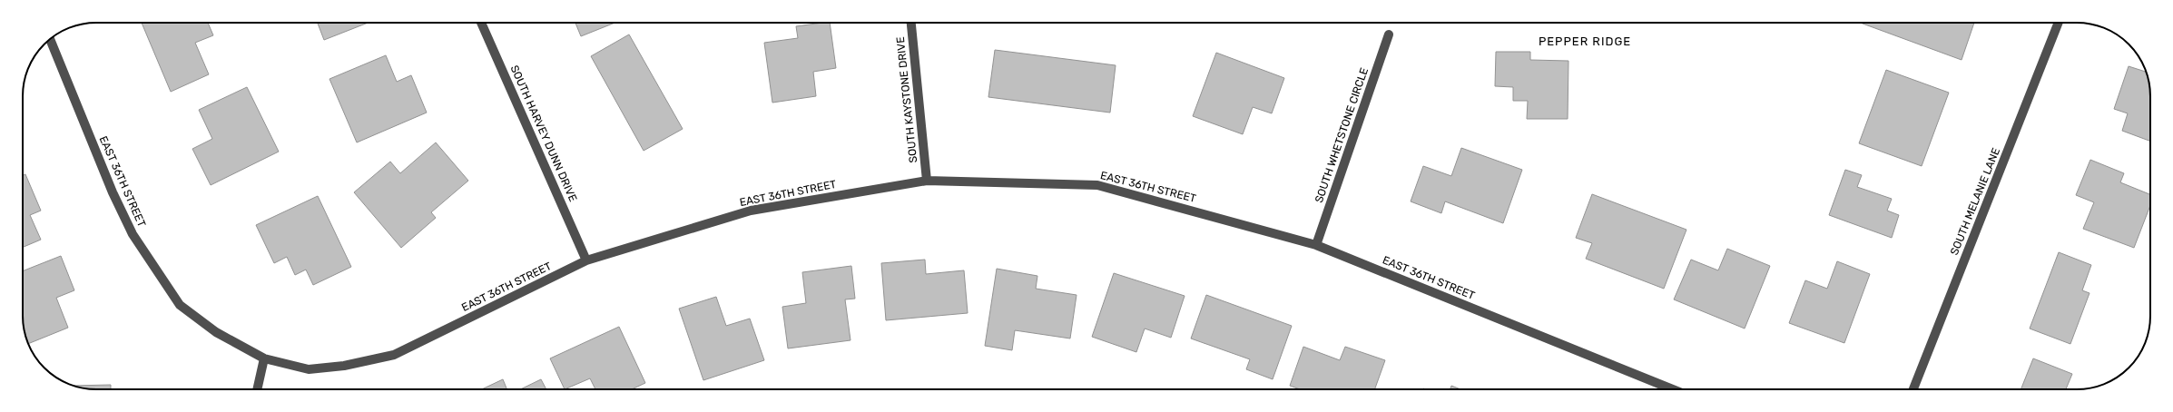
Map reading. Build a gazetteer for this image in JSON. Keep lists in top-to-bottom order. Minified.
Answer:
{"streets":{"street":["SOUTH KAYSTONE DRIVE","SOUTH HARVEY DUNN DRIVE","SOUTH WHETSTONE CIRCLE","EAST 36TH STREET","SOUTH MELANIE LANE"]},"crossings":[["SOUTH KAYSTONE DRIVE","EAST 36TH STREET"],["SOUTH HARVEY DUNN DRIVE","EAST 36TH STREET"],["SOUTH WHETSTONE CIRCLE","EAST 36TH STREET"]],"districts":["PEPPER RIDGE"]}
